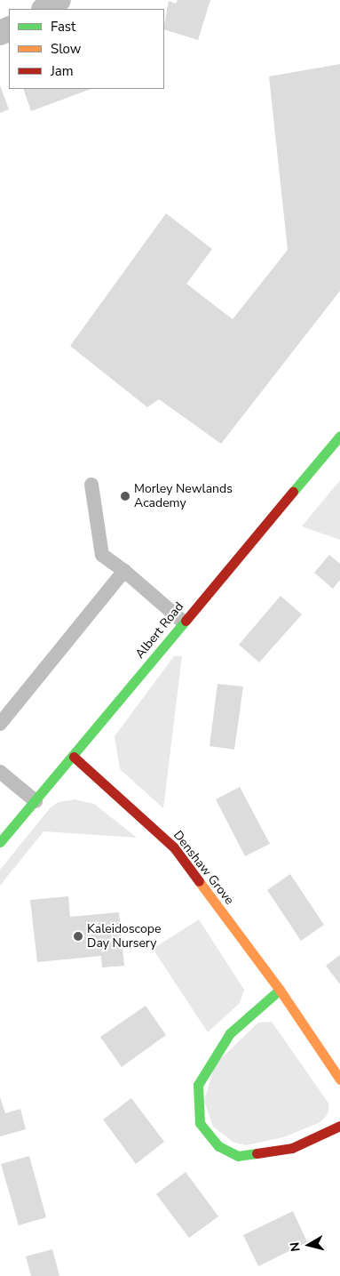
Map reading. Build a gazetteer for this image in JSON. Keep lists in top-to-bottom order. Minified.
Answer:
{"streets":{"street":["Albert Road","Denshaw Grove"]},"crossings":[["Albert Road","Denshaw Grove"]],"places":["Morley Newlands Academy","Kaleidoscope Day Nursery"],"legend":["Fast","Slow","Jam"],"north":"left"}
